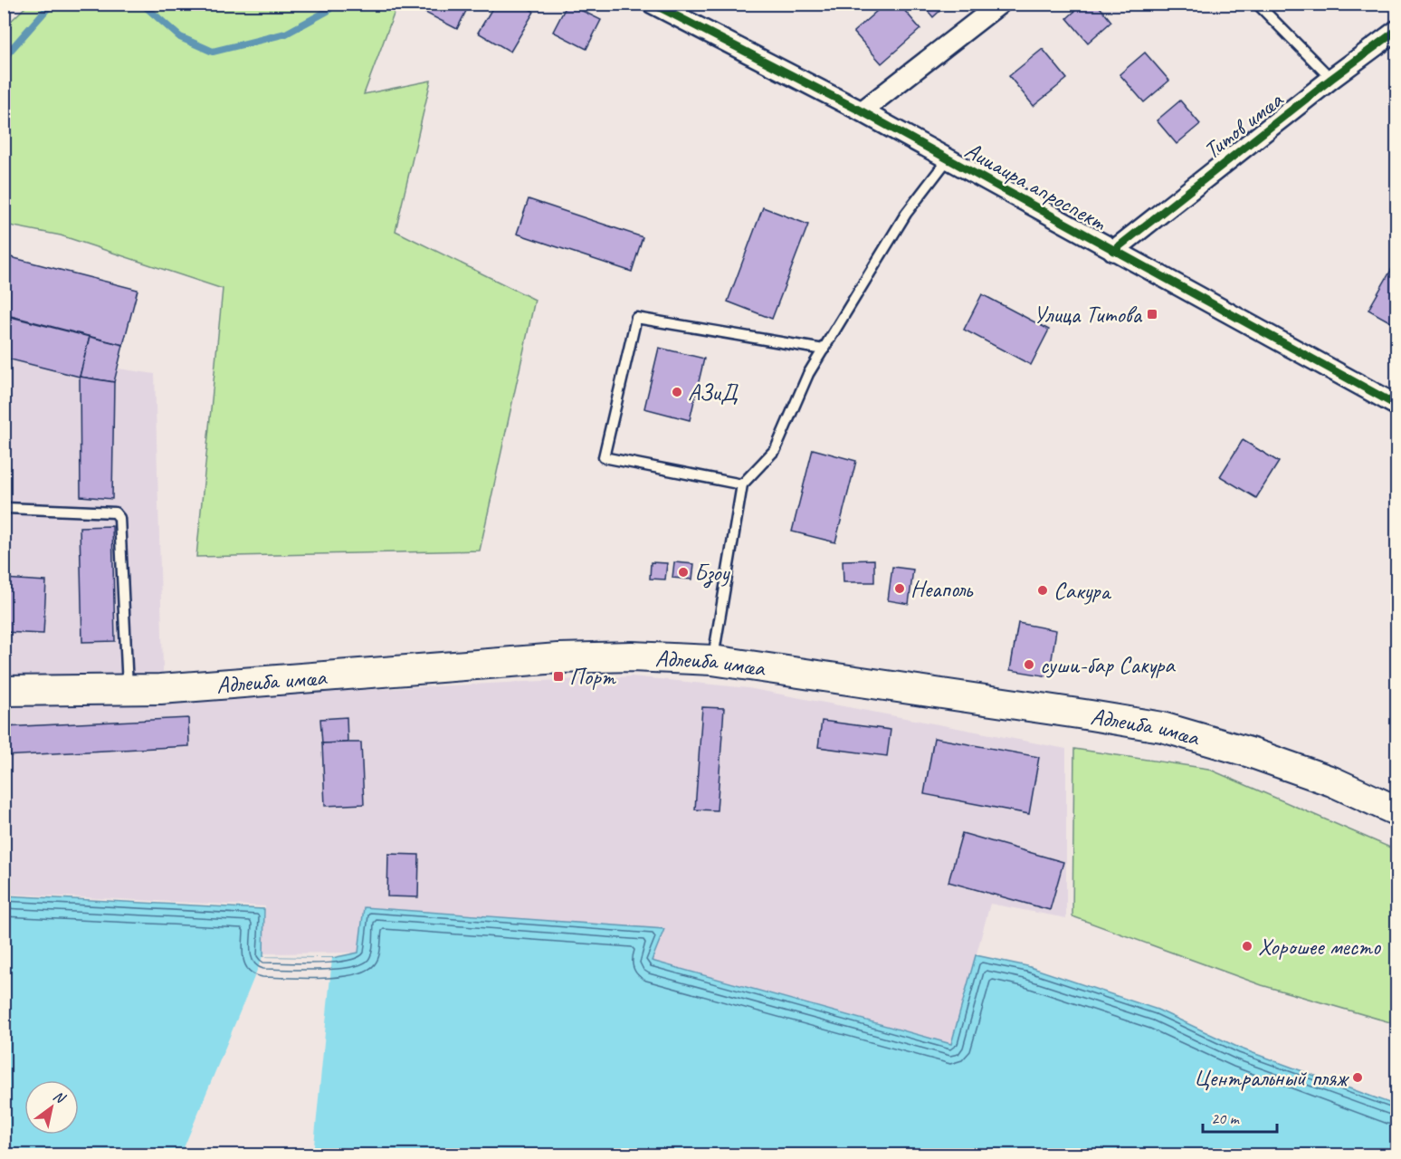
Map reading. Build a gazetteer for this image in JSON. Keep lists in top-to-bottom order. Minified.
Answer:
{"streets":{"main road":["Адлеиба имҩа"],"street":["Титов имҩа","Аииаира апроспект"]},"crossings":[["Титов имҩа","Аииаира апроспект"]],"places":{"transit":["Улица Титова","Порт"],"other":["АЗиД","Бзоу","Неаполь","Сакура","суши-бар Сакура","Хорошее место","Центральный пляж"]},"scale_bar":"20 m","north":"top right"}
